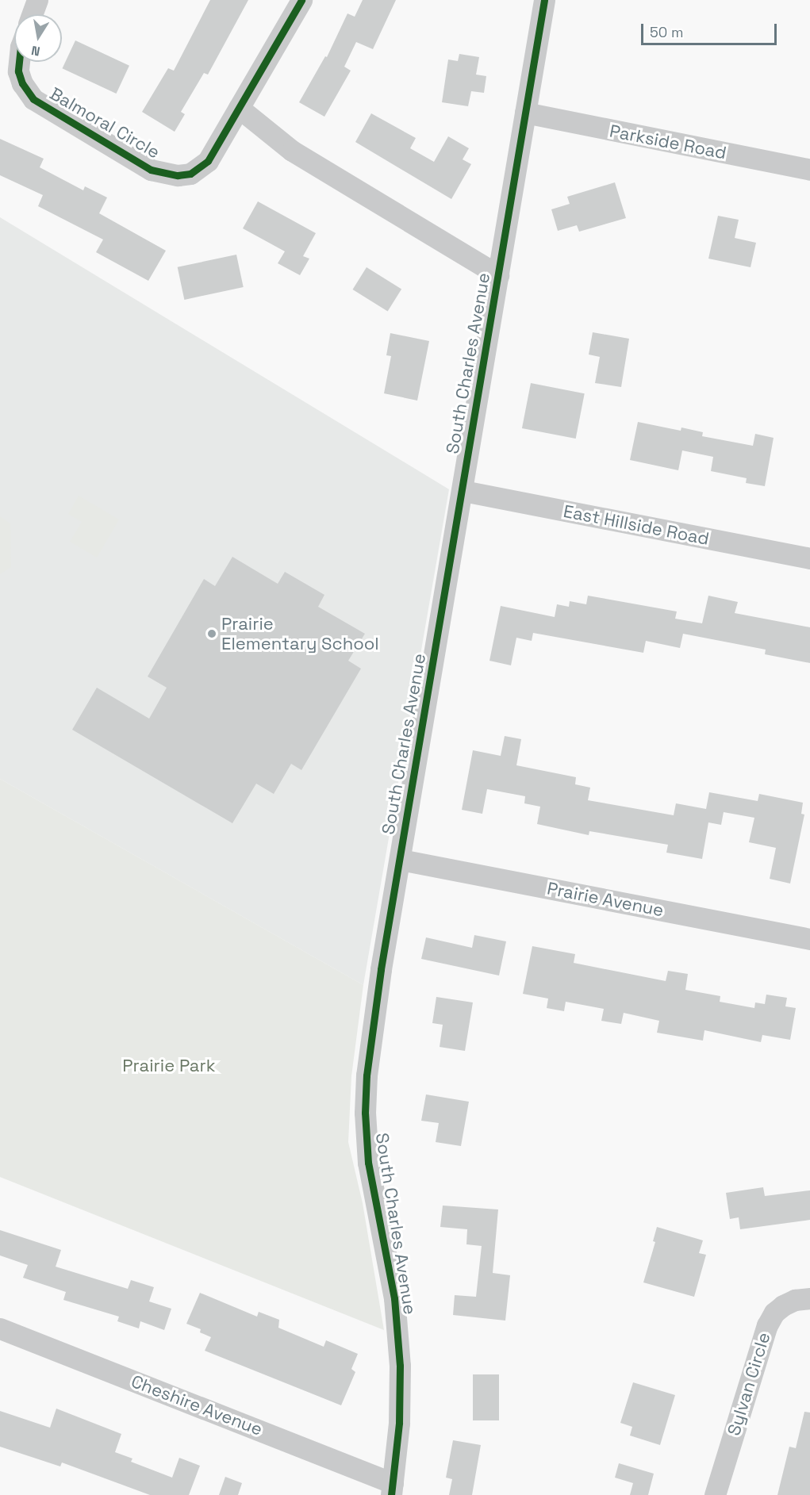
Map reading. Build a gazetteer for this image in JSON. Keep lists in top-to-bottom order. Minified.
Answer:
{"streets":{"street":["Balmoral Circle","Parkside Road","South Charles Avenue","East Hillside Road","Prairie Avenue","Sylvan Circle","Cheshire Avenue"]},"crossings":[["Parkside Road","South Charles Avenue"],["South Charles Avenue","East Hillside Road"],["South Charles Avenue","Prairie Avenue"],["South Charles Avenue","Cheshire Avenue"]],"parks":["Prairie Park"],"places":["Prairie Elementary School"],"scale_bar":"50 m","north":"bottom"}
